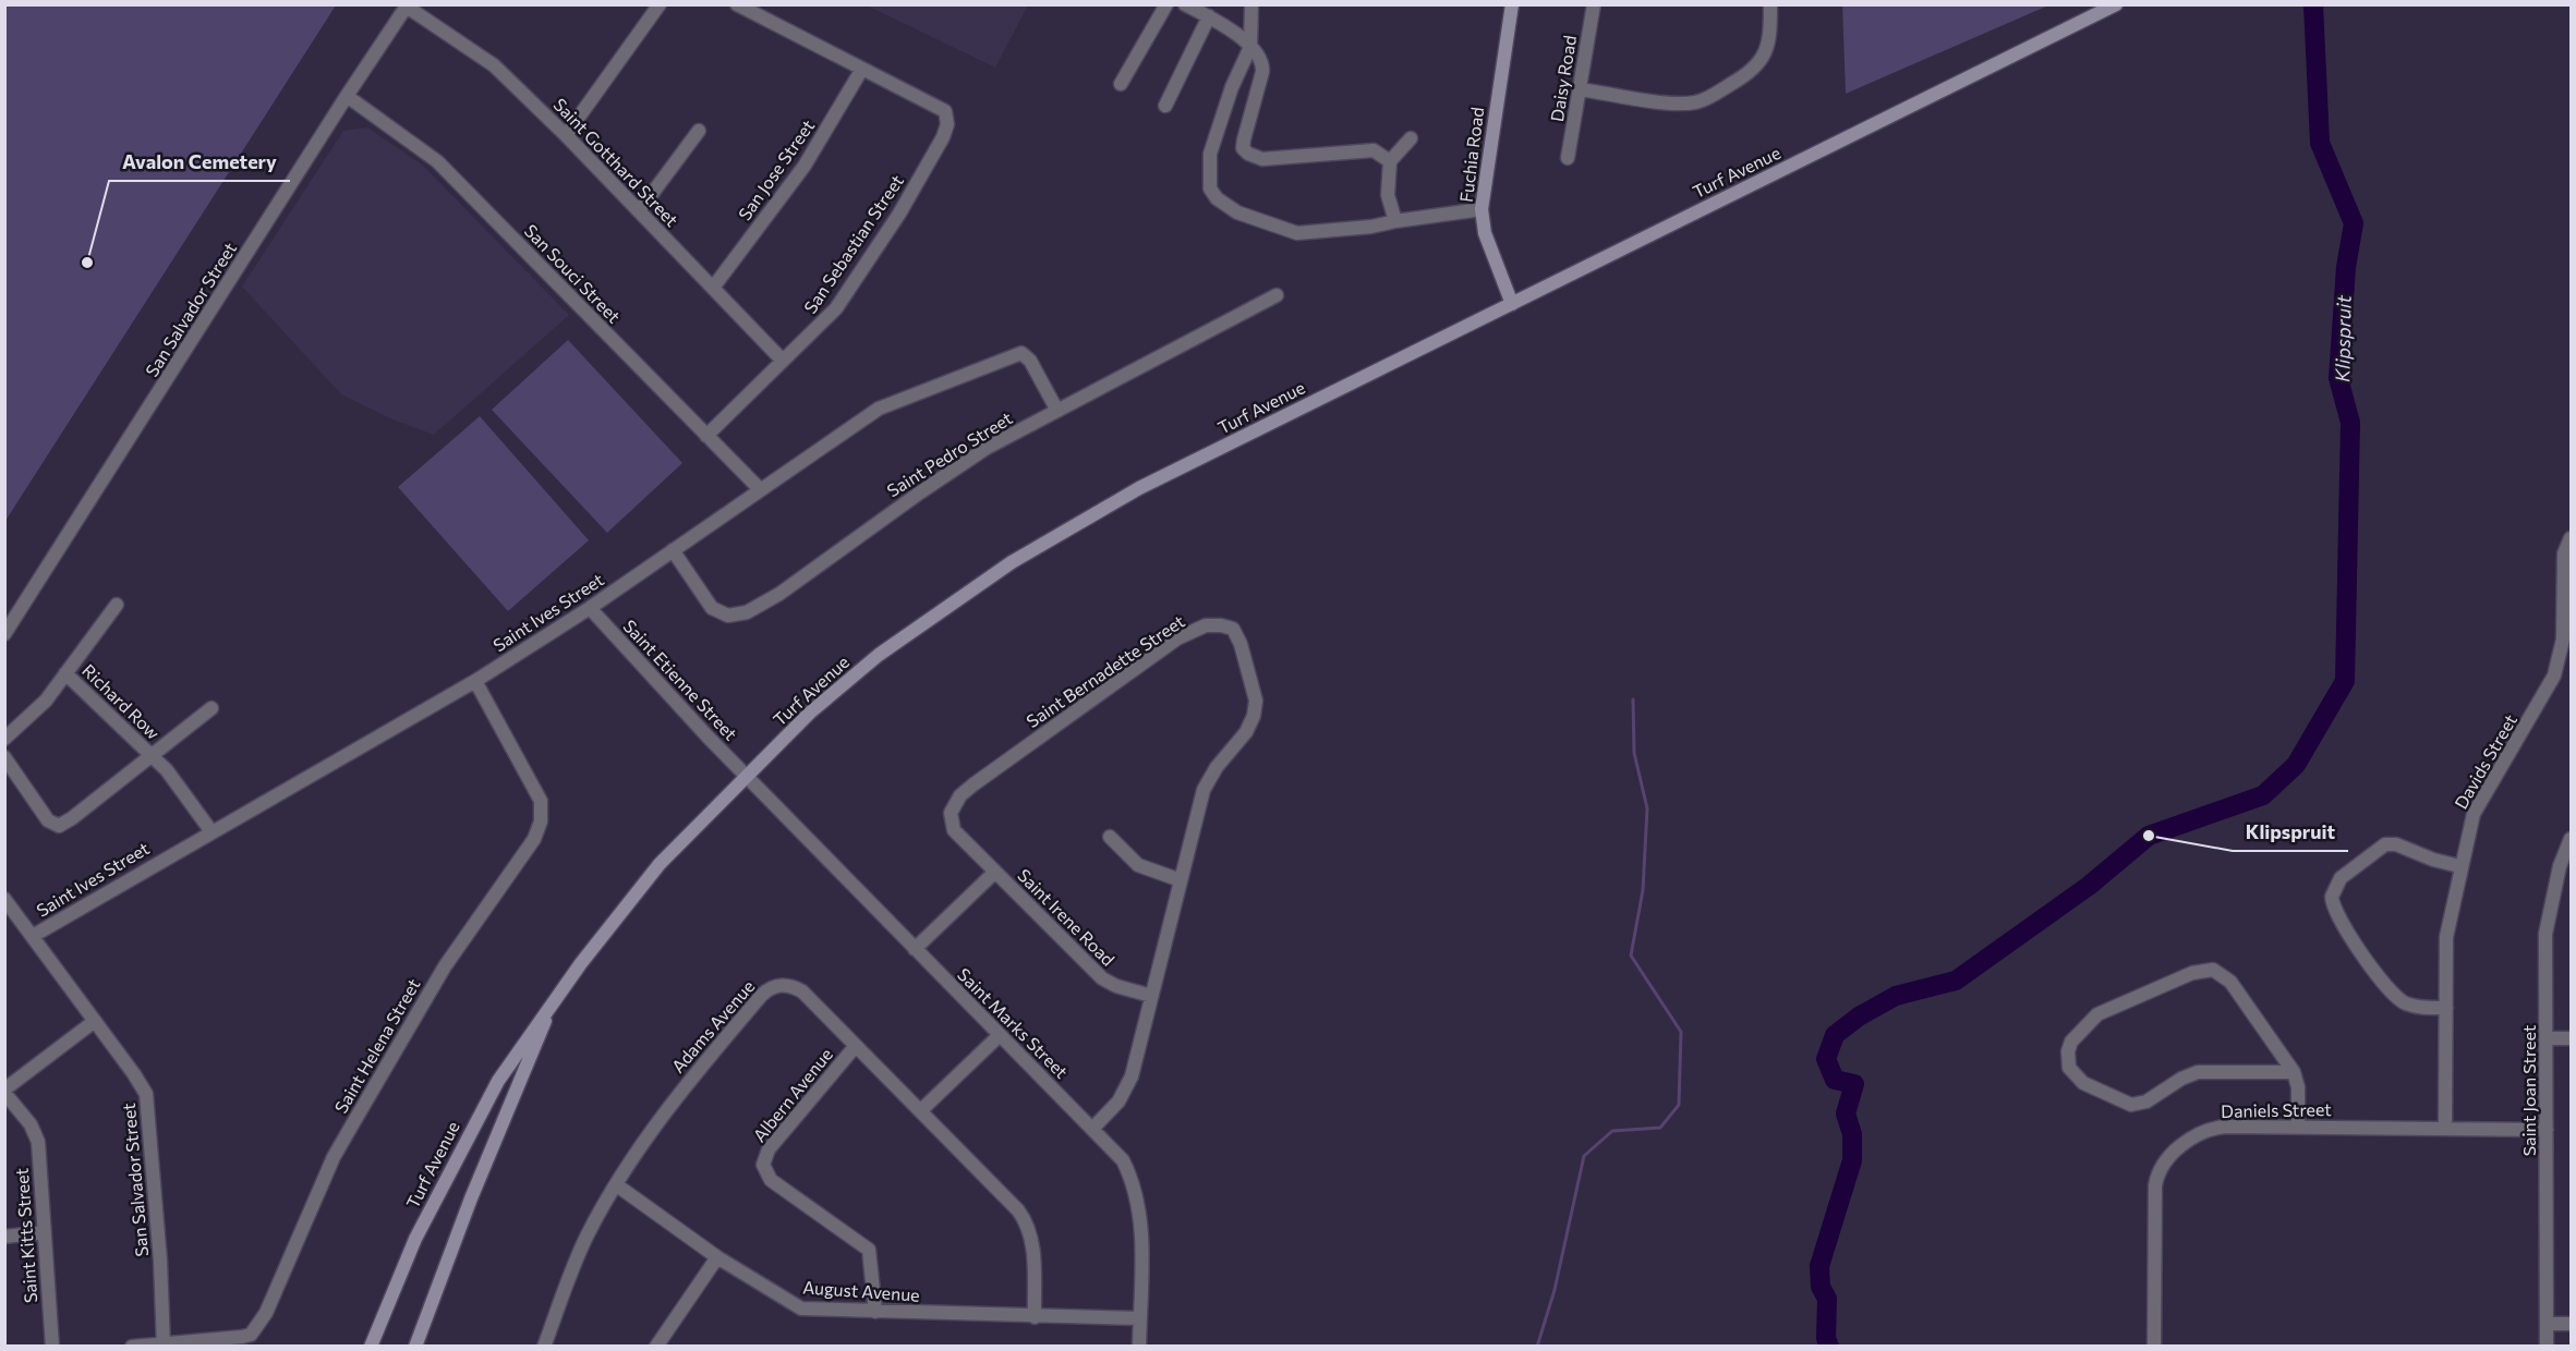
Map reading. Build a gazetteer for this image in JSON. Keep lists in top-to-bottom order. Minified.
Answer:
{"streets":{"main road":["Fuchia Road","Turf Avenue"],"street":["Daisy Road","Saint Gotthard Street","San Jose Street","San Sebastian Street","San Souci Street","San Salvador Street","Saint Pedro Street","Saint Ives Street","Saint Bernadette Street","Saint Etienne Street","Richard Row","Davids Street","Saint Irene Road","Saint Marks Street","Adams Avenue","Saint Helena Street","Saint Joan Street","Albern Avenue","Daniels Street","Saint Kitts Street","August Avenue"]},"crossings":[["Fuchia Road","Turf Avenue"],["Saint Gotthard Street","San Jose Street"],["Saint Gotthard Street","San Sebastian Street"],["Saint Gotthard Street","San Salvador Street"],["San Jose Street","San Sebastian Street"],["Turf Avenue","Saint Etienne Street"],["Turf Avenue","Saint Marks Street"],["San Sebastian Street","San Souci Street"],["San Souci Street","San Salvador Street"],["San Souci Street","Saint Ives Street"],["San Salvador Street","Saint Ives Street"],["San Salvador Street","Saint Helena Street"],["Saint Pedro Street","Saint Ives Street"],["Saint Ives Street","Saint Etienne Street"],["Saint Ives Street","Richard Row"],["Saint Ives Street","Saint Helena Street"],["Saint Bernadette Street","Saint Irene Road"],["Saint Bernadette Street","Saint Marks Street"],["Saint Etienne Street","Saint Marks Street"],["Davids Street","Daniels Street"],["Saint Marks Street","August Avenue"],["Adams Avenue","Albern Avenue"],["Adams Avenue","August Avenue"],["Saint Joan Street","Daniels Street"],["Albern Avenue","August Avenue"]],"water":["Klipspruit"],"places":["Avalon Cemetery","Klipspruit"]}
